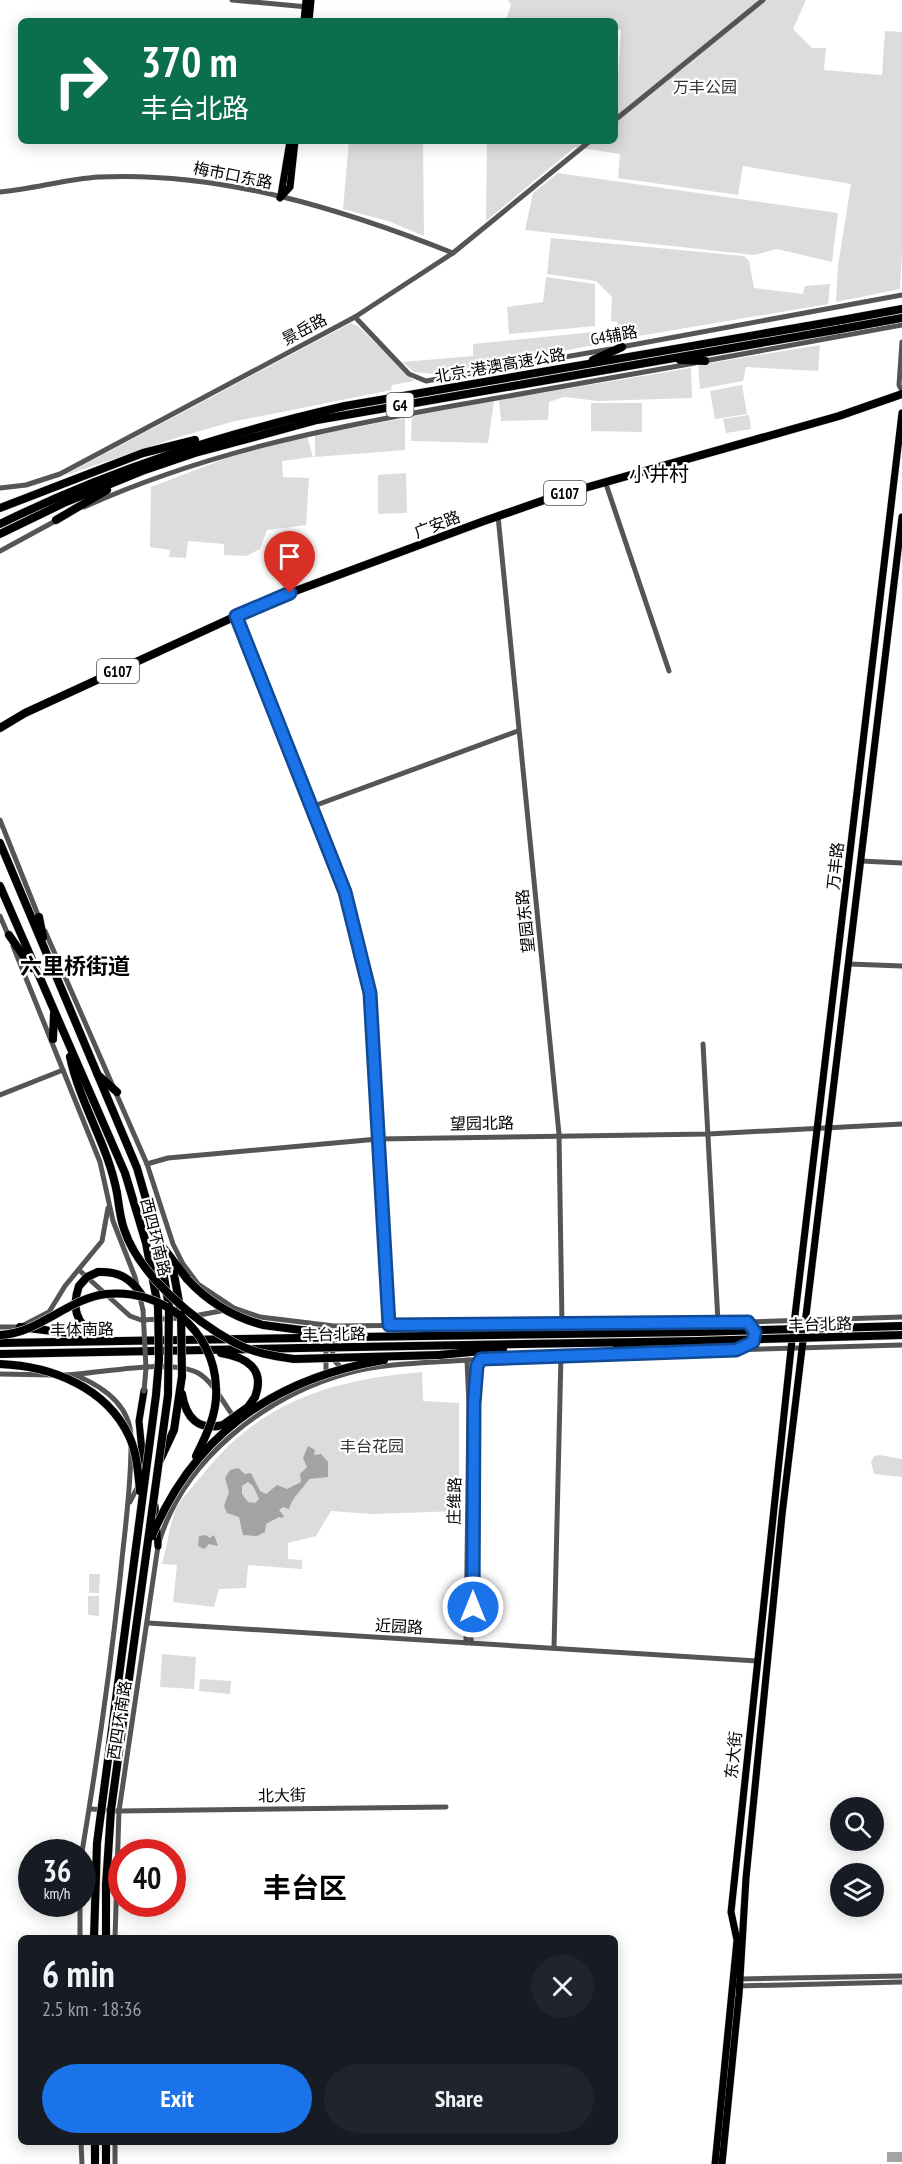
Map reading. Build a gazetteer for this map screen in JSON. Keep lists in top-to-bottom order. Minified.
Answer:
{"streets":{"highway":["北京-港澳高速公路","G4","G107","广安路","西四环南路","丰台北路","丰体南路"],"main road":["万丰路","东大街"],"street":["梅市口东路","景岳路","G4辅路","望园东路","望园北路","庄维路","近园路","北大街"]},"crossings":[["梅市口东路","景岳路"],["景岳路","G4辅路"],["广安路","望园东路"],["万丰路","望园北路"],["万丰路","丰台北路"],["万丰路","东大街"],["望园东路","望园北路"],["望园东路","丰台北路"],["望园北路","西四环南路"],["西四环南路","丰台北路"],["西四环南路","近园路"],["西四环南路","北大街"],["丰台北路","丰体南路"],["丰台北路","庄维路"],["丰台北路","东大街"],["庄维路","近园路"],["近园路","东大街"]],"districts":["小井村","六里桥街道","丰台区"],"parks":["万丰公园","丰台花园"],"page":{"turn":["370 m","丰台北路"],"speed":"36 km/h","limit":"40","heading":["6 min","2.5 km · 18:36"],"buttons":["Exit","Share"]}}
